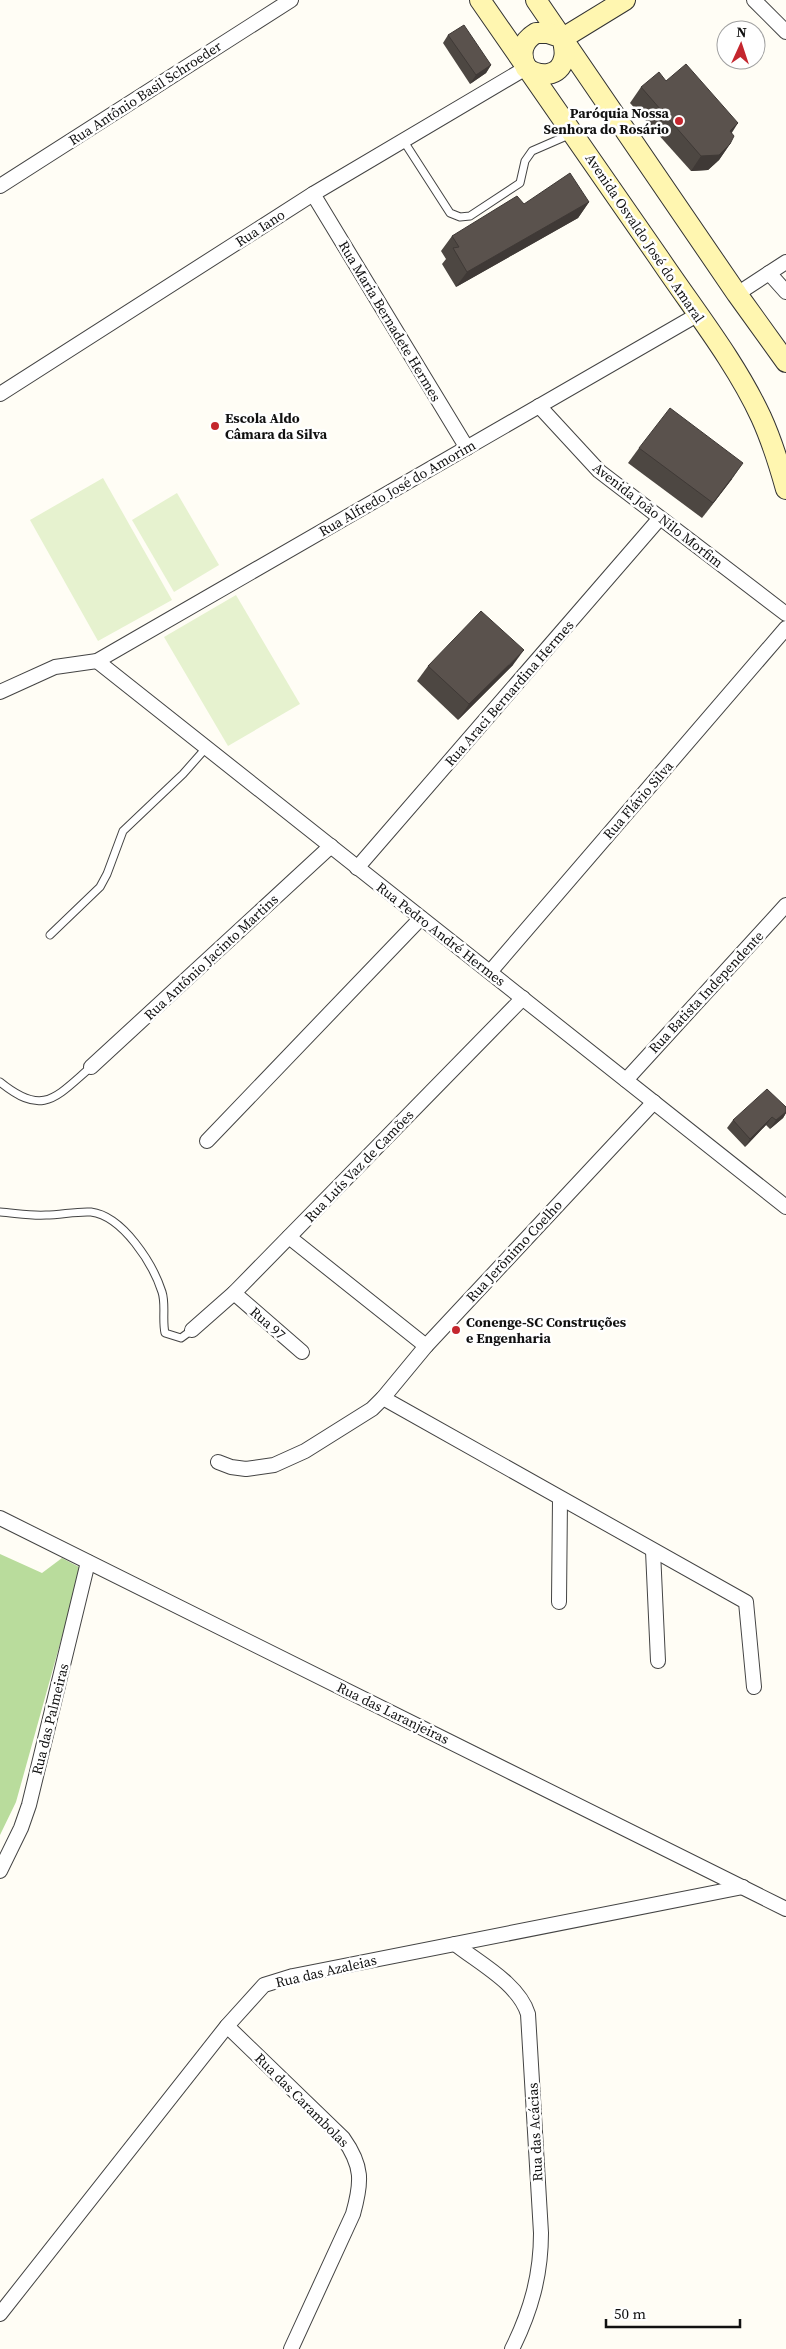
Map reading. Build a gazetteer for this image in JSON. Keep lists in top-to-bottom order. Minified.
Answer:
{"streets":{"main road":["Avenida Osvaldo José do Amaral"],"street":["Rua Antônio Basil Schroeder","Rua Iano","Rua Maria Bernadete Hermes","Rua Alfredo José do Amorim","Avenida João Nilo Morfim","Rua Araci Bernardina Hermes","Rua Flávio Silva","Rua Pedro André Hermes","Rua Antônio Jacinto Martins","Rua Batista Independente","Rua Luís Vaz de Camões","Rua Jerônimo Coelho","Rua 97","Rua das Laranjeiras","Rua das Palmeiras","Rua das Azaleias","Rua das Carambolas","Rua das Acácias"]},"crossings":[["Rua Iano","Avenida Osvaldo José do Amaral"],["Rua Iano","Rua Maria Bernadete Hermes"],["Avenida Osvaldo José do Amaral","Rua Alfredo José do Amorim"],["Rua Maria Bernadete Hermes","Rua Alfredo José do Amorim"],["Rua Alfredo José do Amorim","Avenida João Nilo Morfim"],["Rua Alfredo José do Amorim","Rua Pedro André Hermes"],["Avenida João Nilo Morfim","Rua Araci Bernardina Hermes"],["Rua Araci Bernardina Hermes","Rua Pedro André Hermes"],["Rua Flávio Silva","Rua Pedro André Hermes"],["Rua Pedro André Hermes","Rua Antônio Jacinto Martins"],["Rua Pedro André Hermes","Rua Batista Independente"],["Rua Pedro André Hermes","Rua Luís Vaz de Camões"],["Rua Pedro André Hermes","Rua Jerônimo Coelho"],["Rua Luís Vaz de Camões","Rua 97"],["Rua das Laranjeiras","Rua das Palmeiras"],["Rua das Laranjeiras","Rua das Azaleias"],["Rua das Azaleias","Rua das Carambolas"],["Rua das Azaleias","Rua das Acácias"]],"places":["Paróquia Nossa Senhora do Rosário","Escola Aldo Câmara da Silva","Conenge-SC Construções e Engenharia"],"scale_bar":"50 m","north":"top"}
